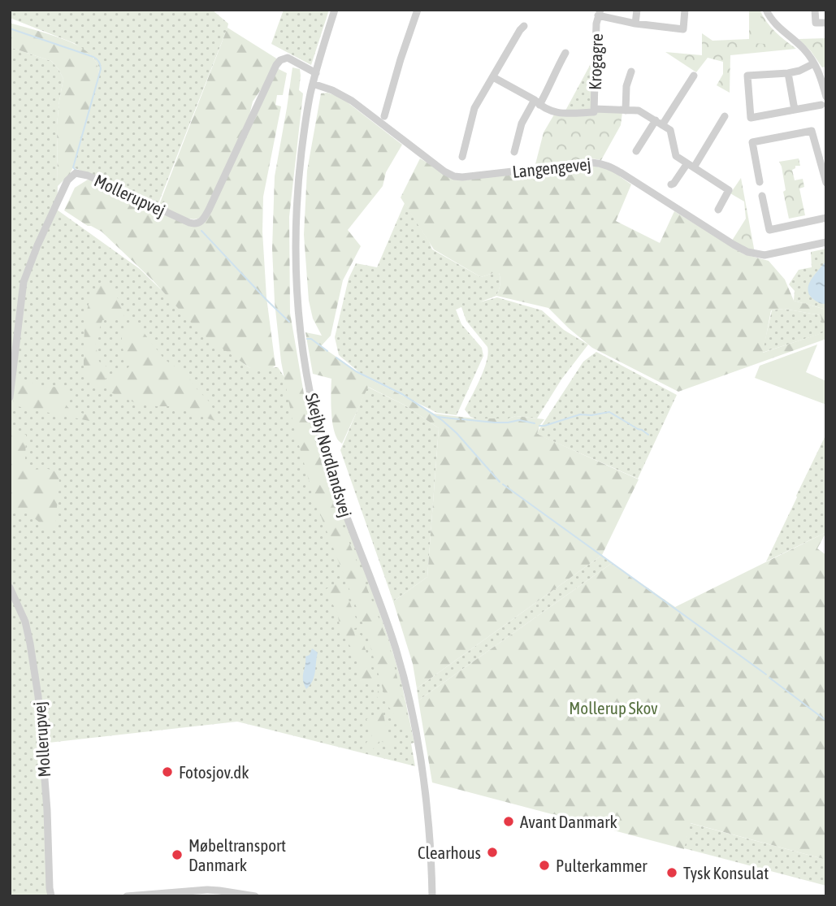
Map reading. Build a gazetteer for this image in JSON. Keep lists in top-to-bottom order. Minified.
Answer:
{"streets":{"street":["Krogagre","Langengevej","Mollerupvej","Skejby Nordlandsvej"]},"crossings":[["Langengevej","Skejby Nordlandsvej"],["Mollerupvej","Skejby Nordlandsvej"]],"parks":["Mollerup Skov"],"places":["Fotosjov.dk","Avant Danmark","Clearhous","Møbeltransport Danmark","Pulterkammer","Tysk Konsulat"]}
